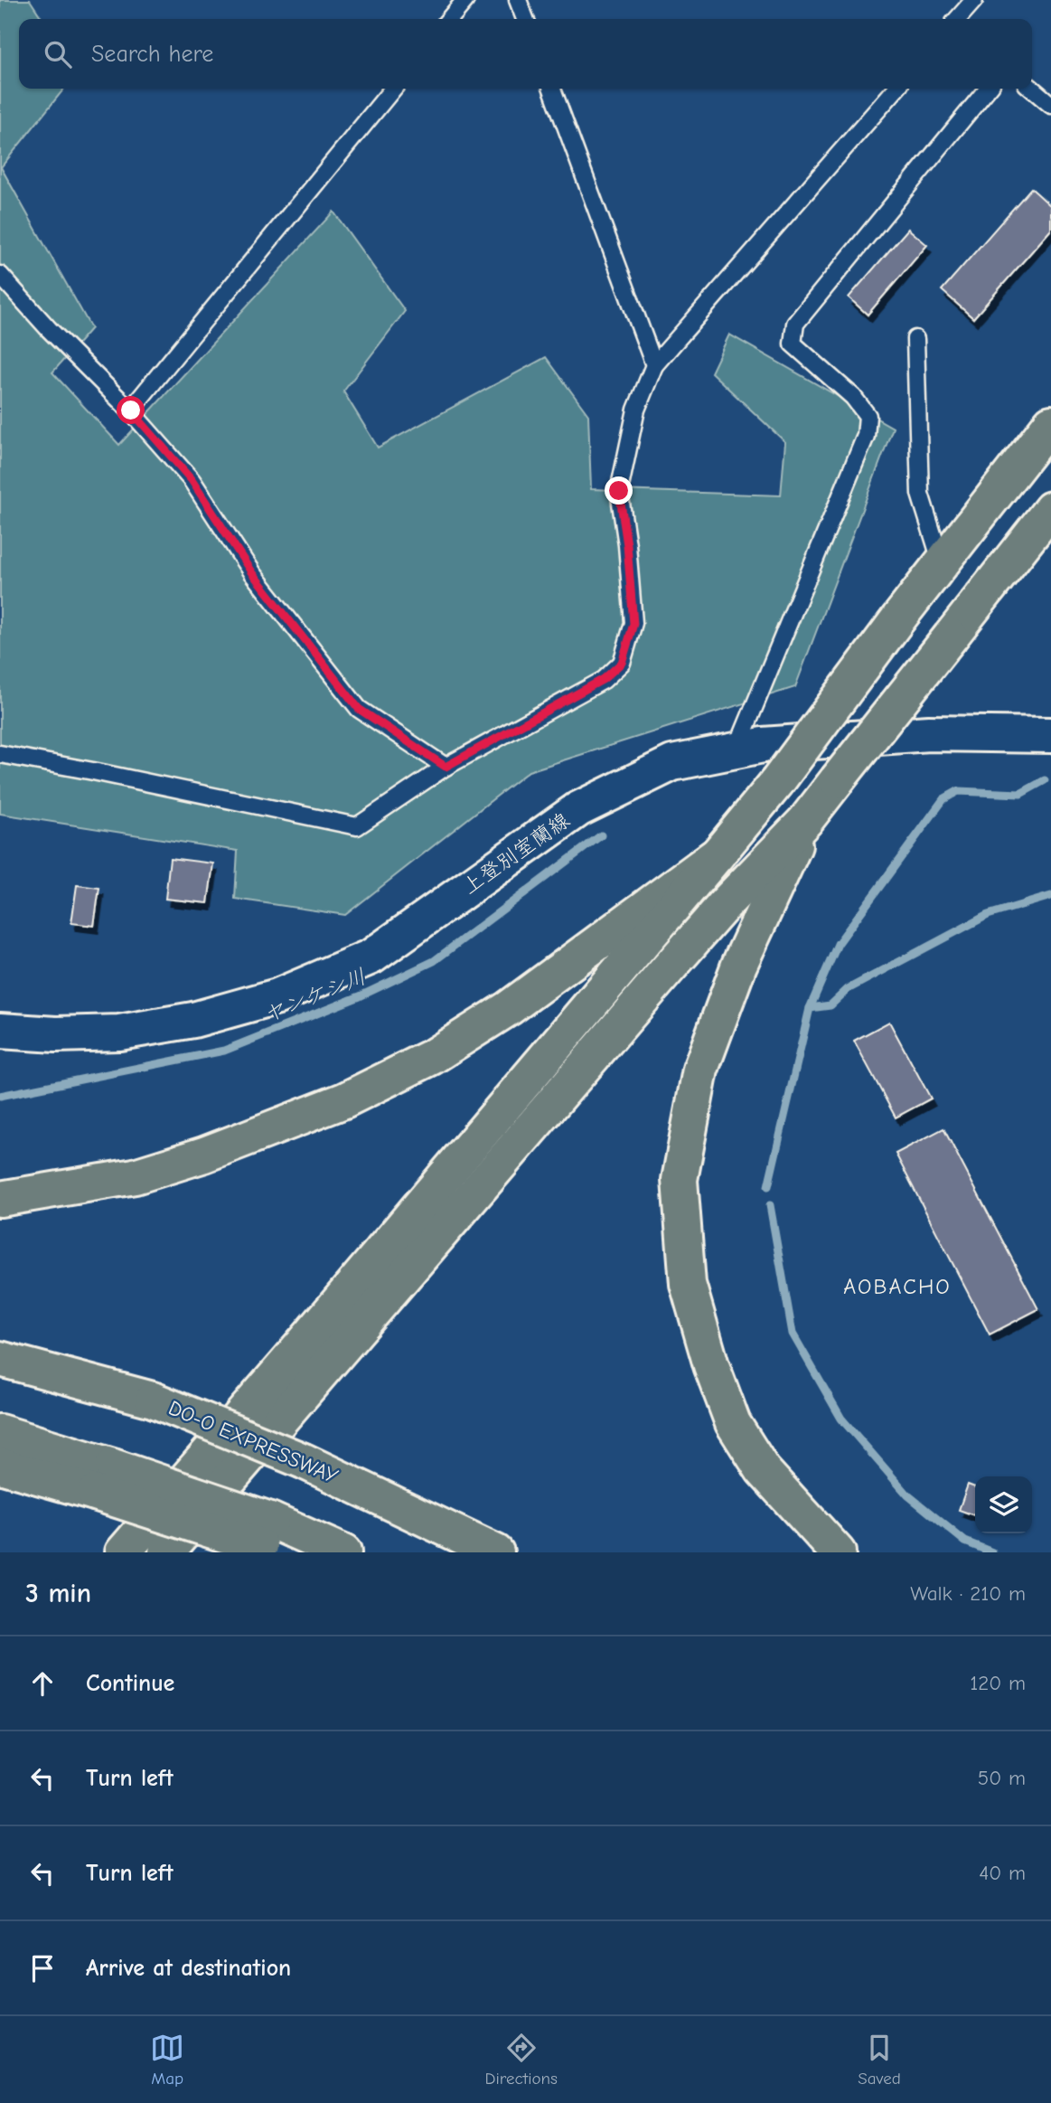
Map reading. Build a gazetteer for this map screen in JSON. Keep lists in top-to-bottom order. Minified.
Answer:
{"streets":{"highway":["DO-O EXPRESSWAY"],"main road":["上登別室蘭線"]},"districts":["AOBACHO"],"water":["ヤンケシ川"],"page":{"search":"Search here","heading":["3 min","Walk · 210 m"],"list":[["Continue","120 m"],["Turn left","50 m"],["Turn left","40 m"],"Arrive at destination"],"nav":["Map","Directions","Saved"]}}
